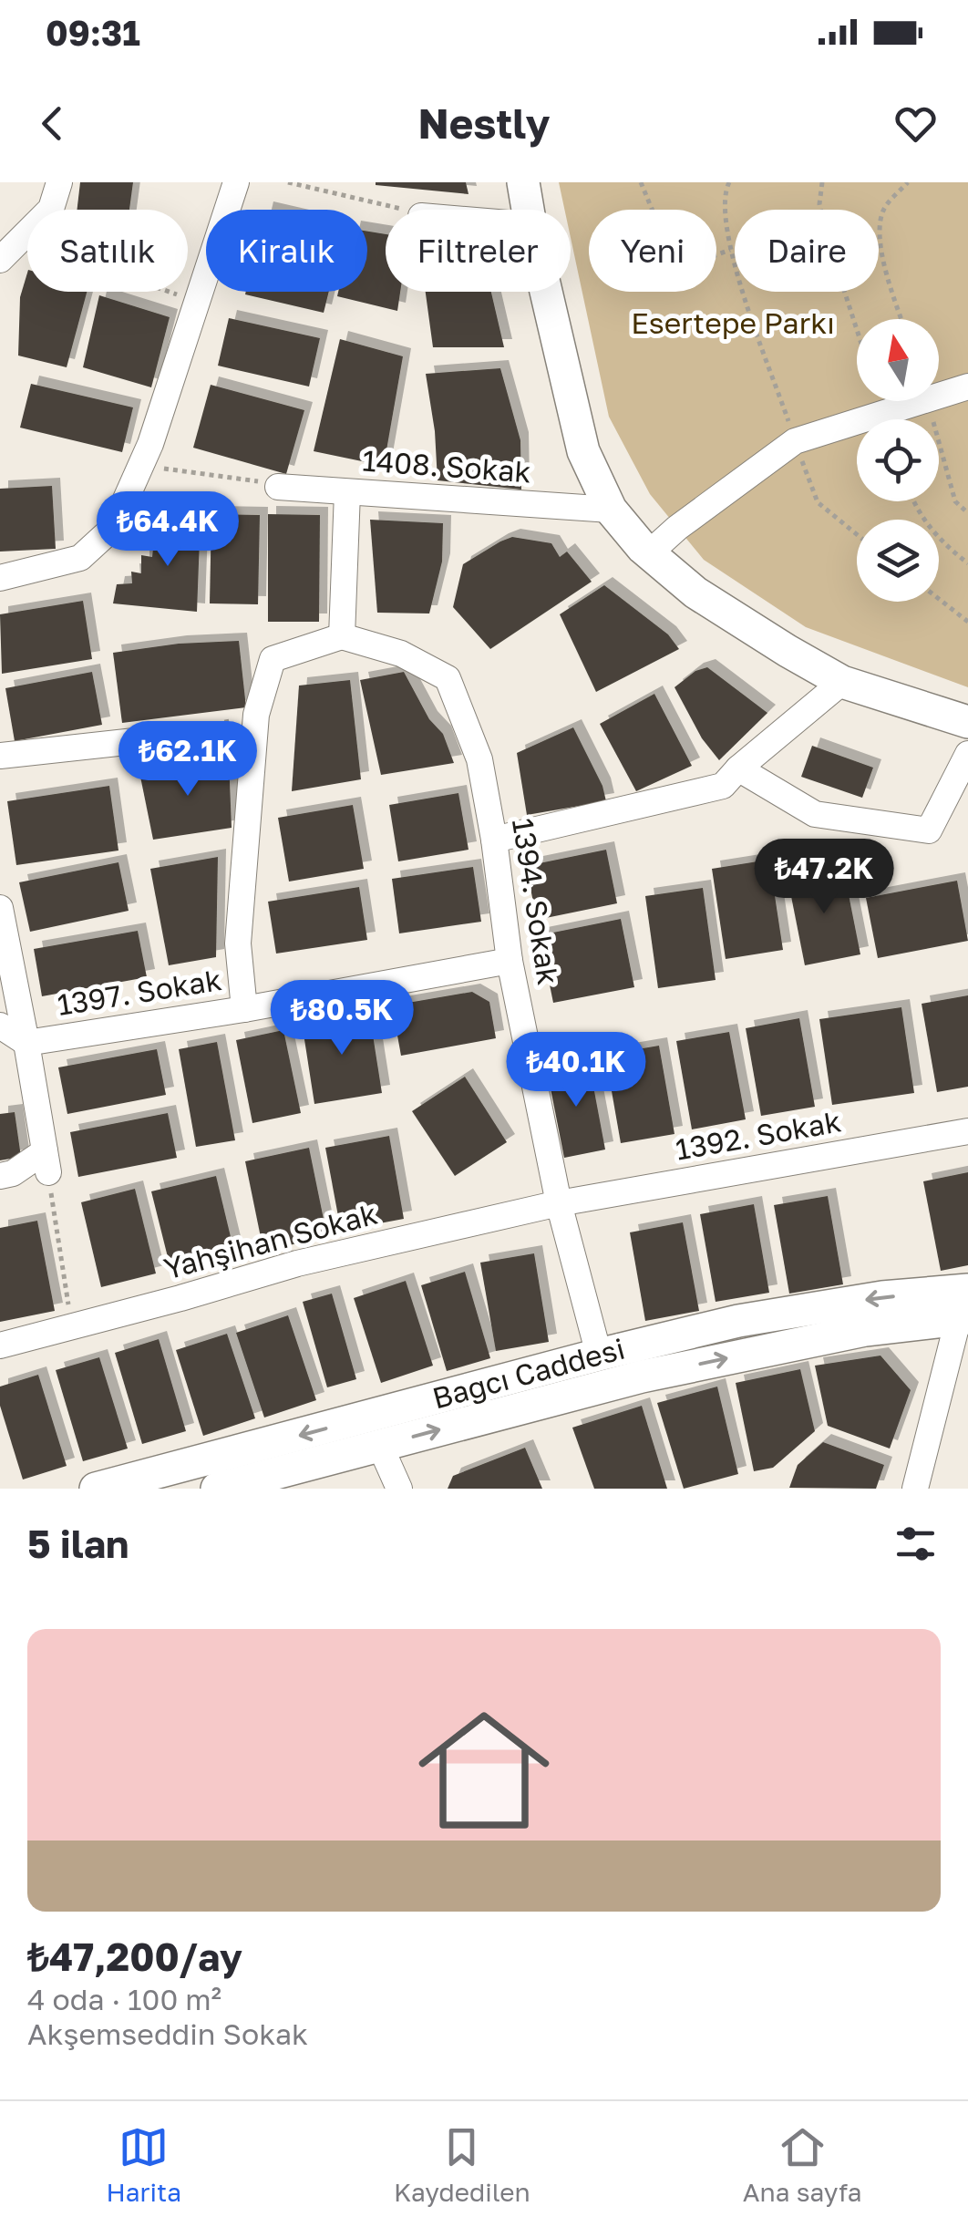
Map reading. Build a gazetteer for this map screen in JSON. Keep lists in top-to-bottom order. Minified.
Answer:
{"streets":{"main road":["Bağcı Caddesi"],"street":["1408. Sokak","1394. Sokak","1397. Sokak","1392. Sokak","Yahşihan Sokak"]},"crossings":[["1394. Sokak","1397. Sokak"],["1394. Sokak","1392. Sokak"],["1394. Sokak","Yahşihan Sokak"],["1394. Sokak","Bağcı Caddesi"],["1392. Sokak","Yahşihan Sokak"]],"parks":["Esertepe Parkı"],"north":"top","page":{"status":"09:31","header":"Nestly","chip":["Satılık","Kiralık","Filtreler","Yeni","Daire"],"price":["₺64.4K","₺62.1K","₺47.2K","₺80.5K","₺40.1K"],"heading":"5 ilan","list":[{"name":"₺47,200/ay","note":"4 oda · 100 m² · Akşemseddin Sokak"}],"tabs":["Harita","Kaydedilen","Ana sayfa"]}}
